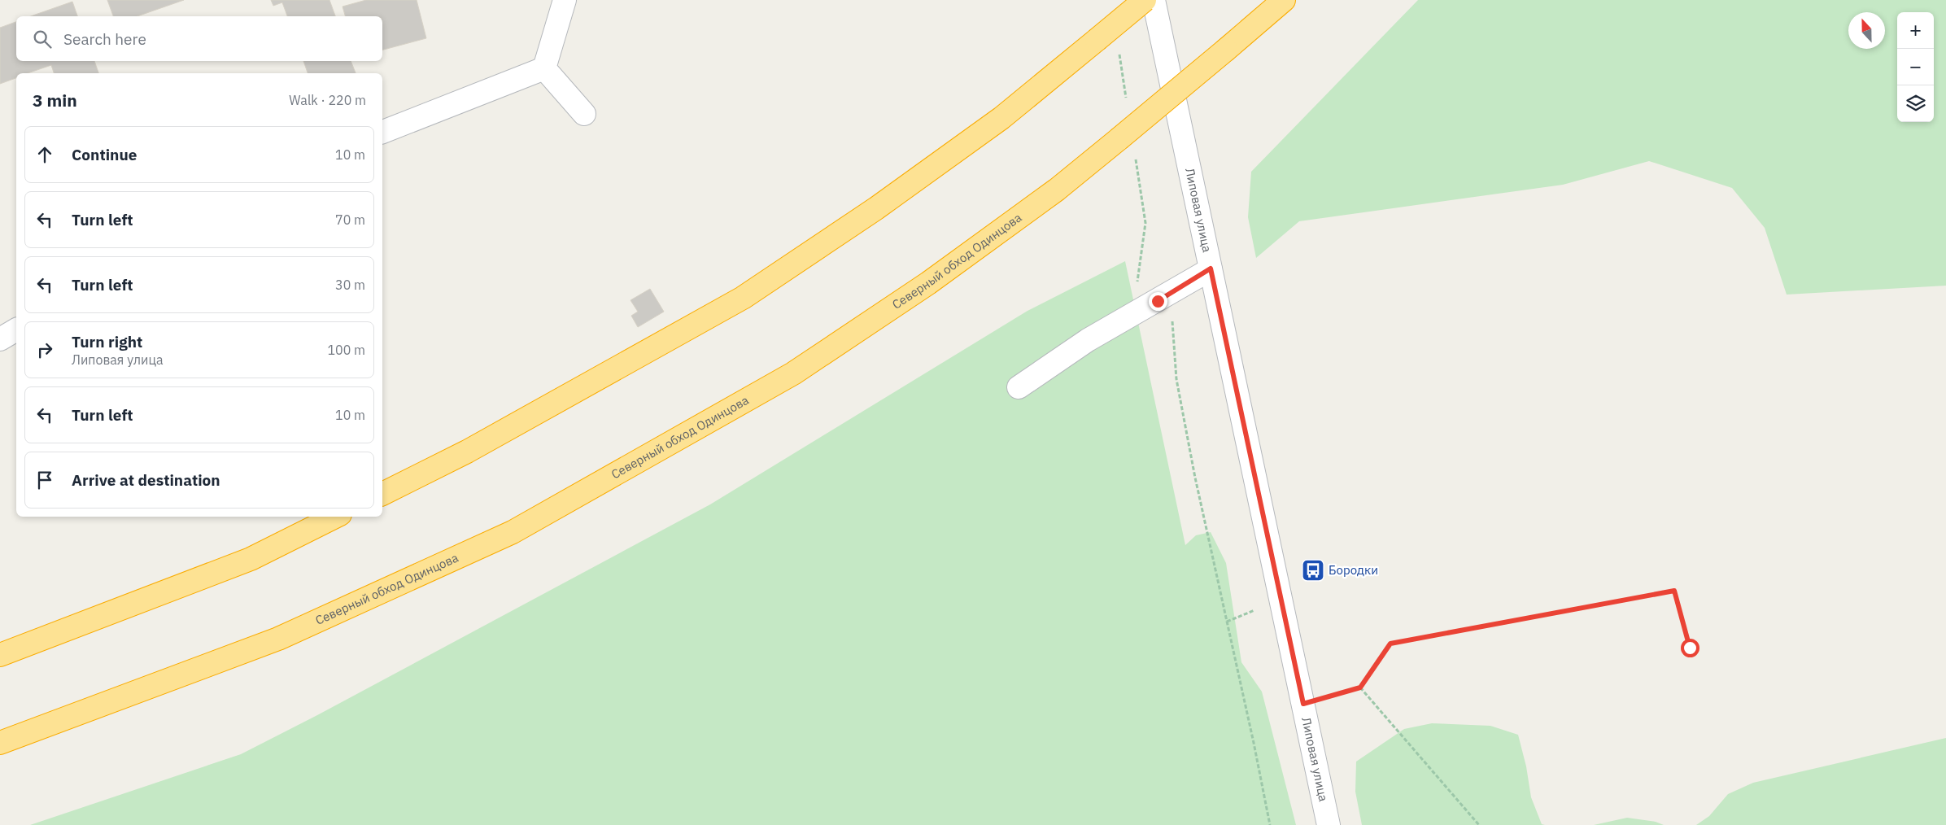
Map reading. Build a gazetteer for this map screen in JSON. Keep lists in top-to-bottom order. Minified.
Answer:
{"streets":{"highway":["Северный обход Одинцова"],"street":["Липовая улица"]},"places":{"bus stop":["Бородки"]},"north":"top","page":{"map_buttons":["+","−"],"search":"Search here","heading":["3 min","Walk · 220 m"],"list":[["Continue","10 m"],["Turn left","70 m"],["Turn left","30 m"],["Turn right","Липовая улица","100 m"],["Turn left","10 m"],"Arrive at destination"]}}
